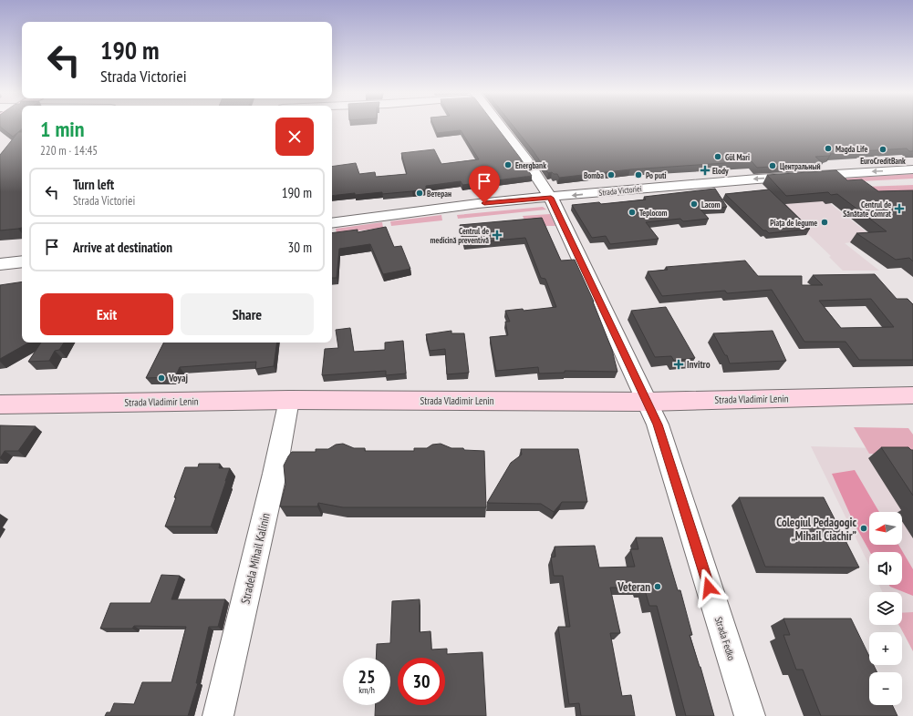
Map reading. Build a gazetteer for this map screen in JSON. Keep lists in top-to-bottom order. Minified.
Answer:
{"streets":{"main road":["Strada Vladimir Lenin"],"street":["Strada Victoriei","Stradela Mihail Kalinin","Strada Fedko"]},"crossings":[["Strada Victoriei","Strada Fedko"],["Strada Vladimir Lenin","Stradela Mihail Kalinin"],["Strada Vladimir Lenin","Strada Fedko"]],"one_way":["Strada Victoriei"],"places":{"other":["Magda Life","EuroCreditBank","Gül Mari","Energbank","Центральный","Bomba","Po puti","Ветеран","Lacom","Teplocom","Piața de legume","Voyaj","Colegiul Pedagogic „Mihail Ciachir”","Veteran"],"health":["Elody","Centrul de Sănătate Comrat","Centrul de medicină preventivă","Invitro"]},"north":"left","page":{"turn":["190 m","Strada Victoriei"],"heading":["1 min","220 m · 14:45"],"list":[{"name":"Turn left","note":"Strada Victoriei","value":"190 m"},{"name":"Arrive at destination","value":"30 m"}],"buttons":["Exit","Share"],"map_buttons":["+","−"],"speed":"25 km/h","limit":"30"}}
